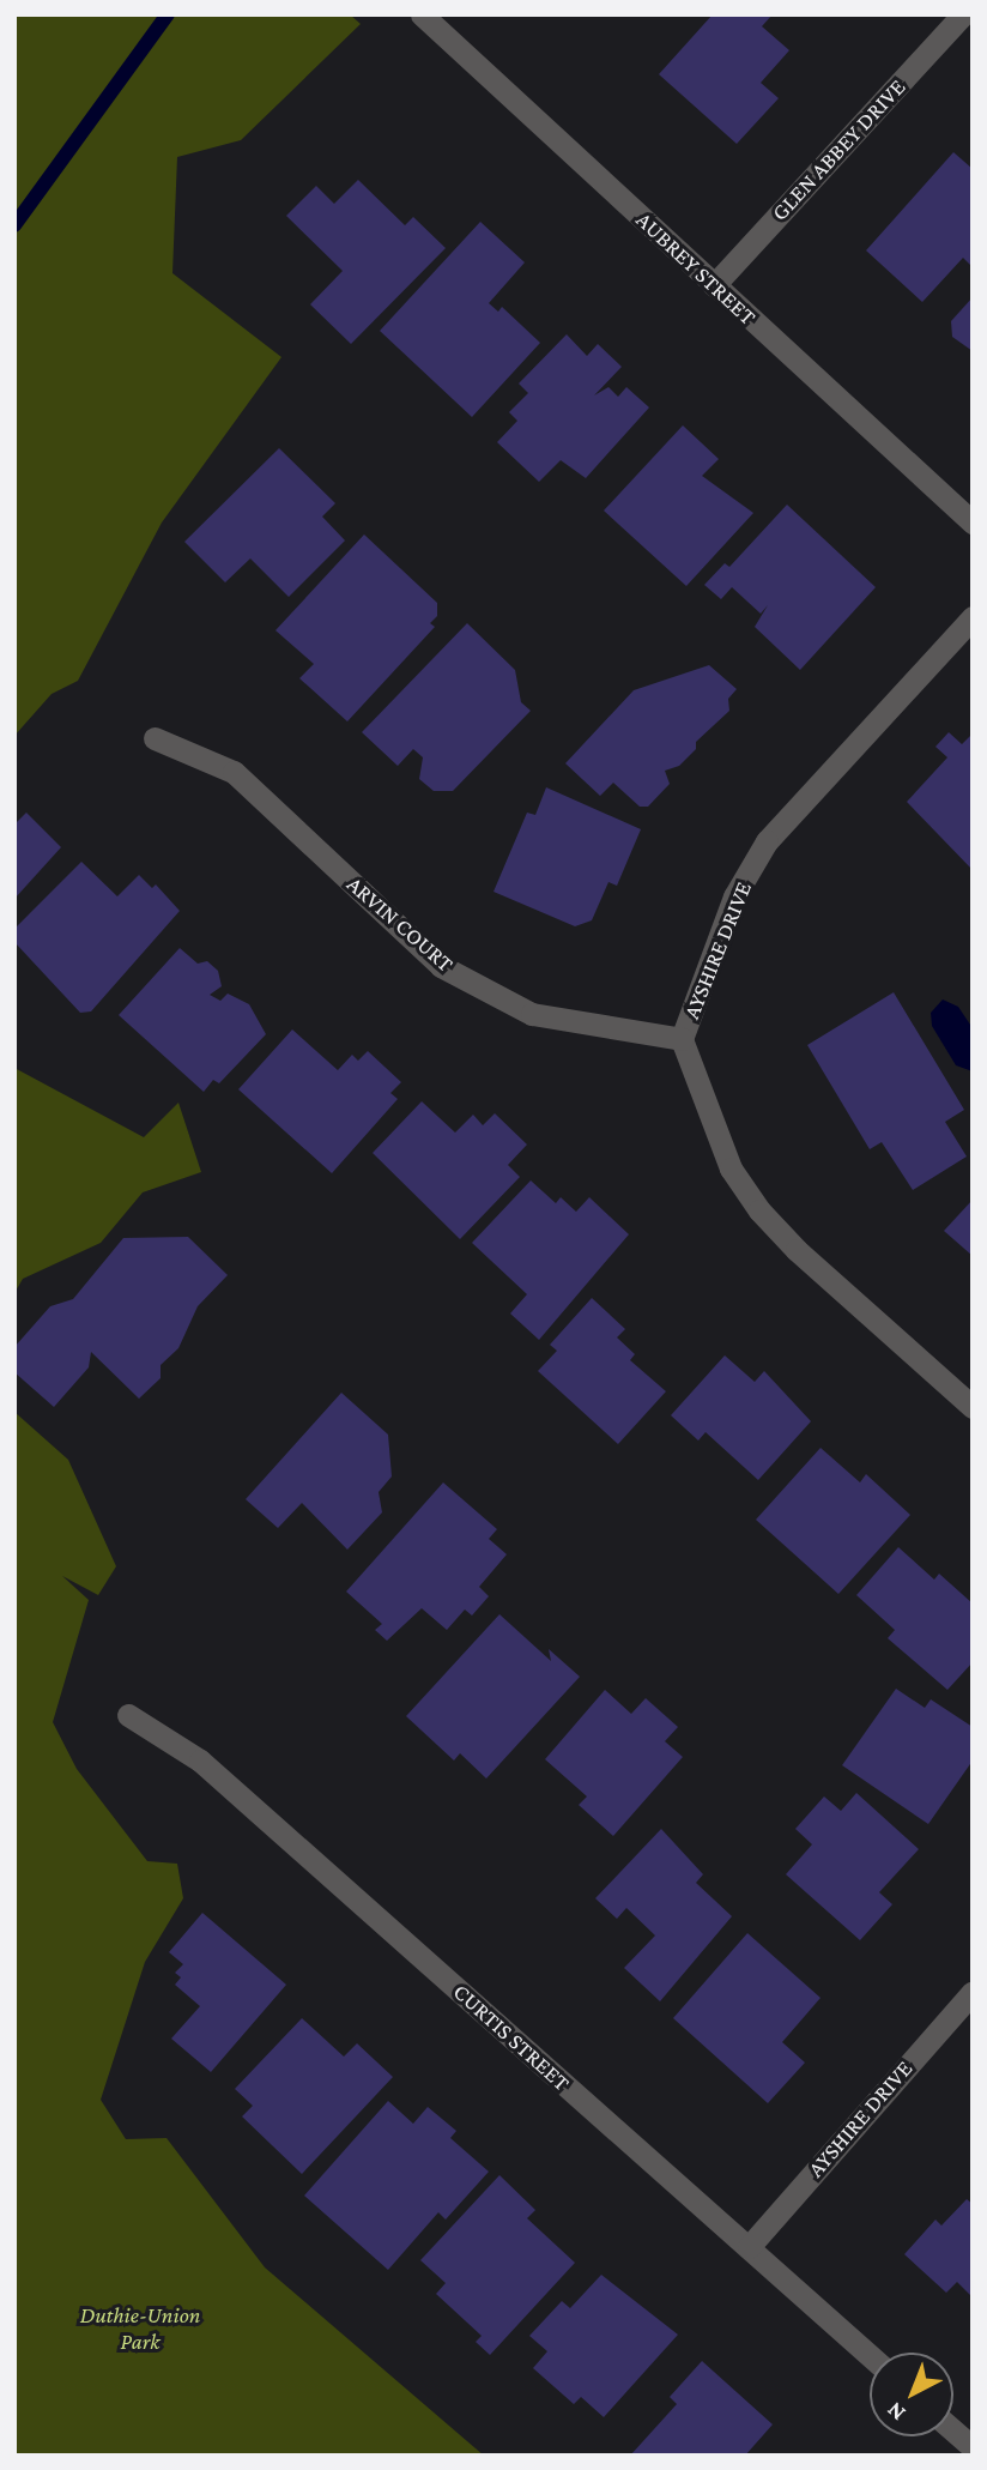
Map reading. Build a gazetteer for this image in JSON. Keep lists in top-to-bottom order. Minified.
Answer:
{"streets":{"street":["GLEN ABBEY DRIVE","AUBREY STREET","ARVIN COURT","AYSHIRE DRIVE","CURTIS STREET"]},"crossings":[["GLEN ABBEY DRIVE","AUBREY STREET"],["ARVIN COURT","AYSHIRE DRIVE"],["AYSHIRE DRIVE","CURTIS STREET"]],"parks":["Duthie-Union Park"],"north":"bottom left"}
